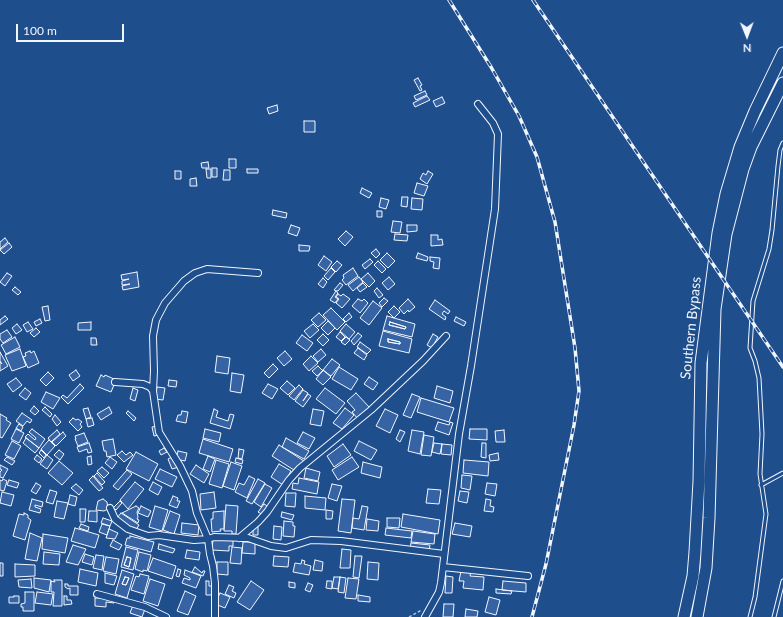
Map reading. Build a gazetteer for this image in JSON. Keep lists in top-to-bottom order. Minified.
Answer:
{"streets":{"highway":["Southern Bypass"]},"scale_bar":"100 m","north":"bottom"}
